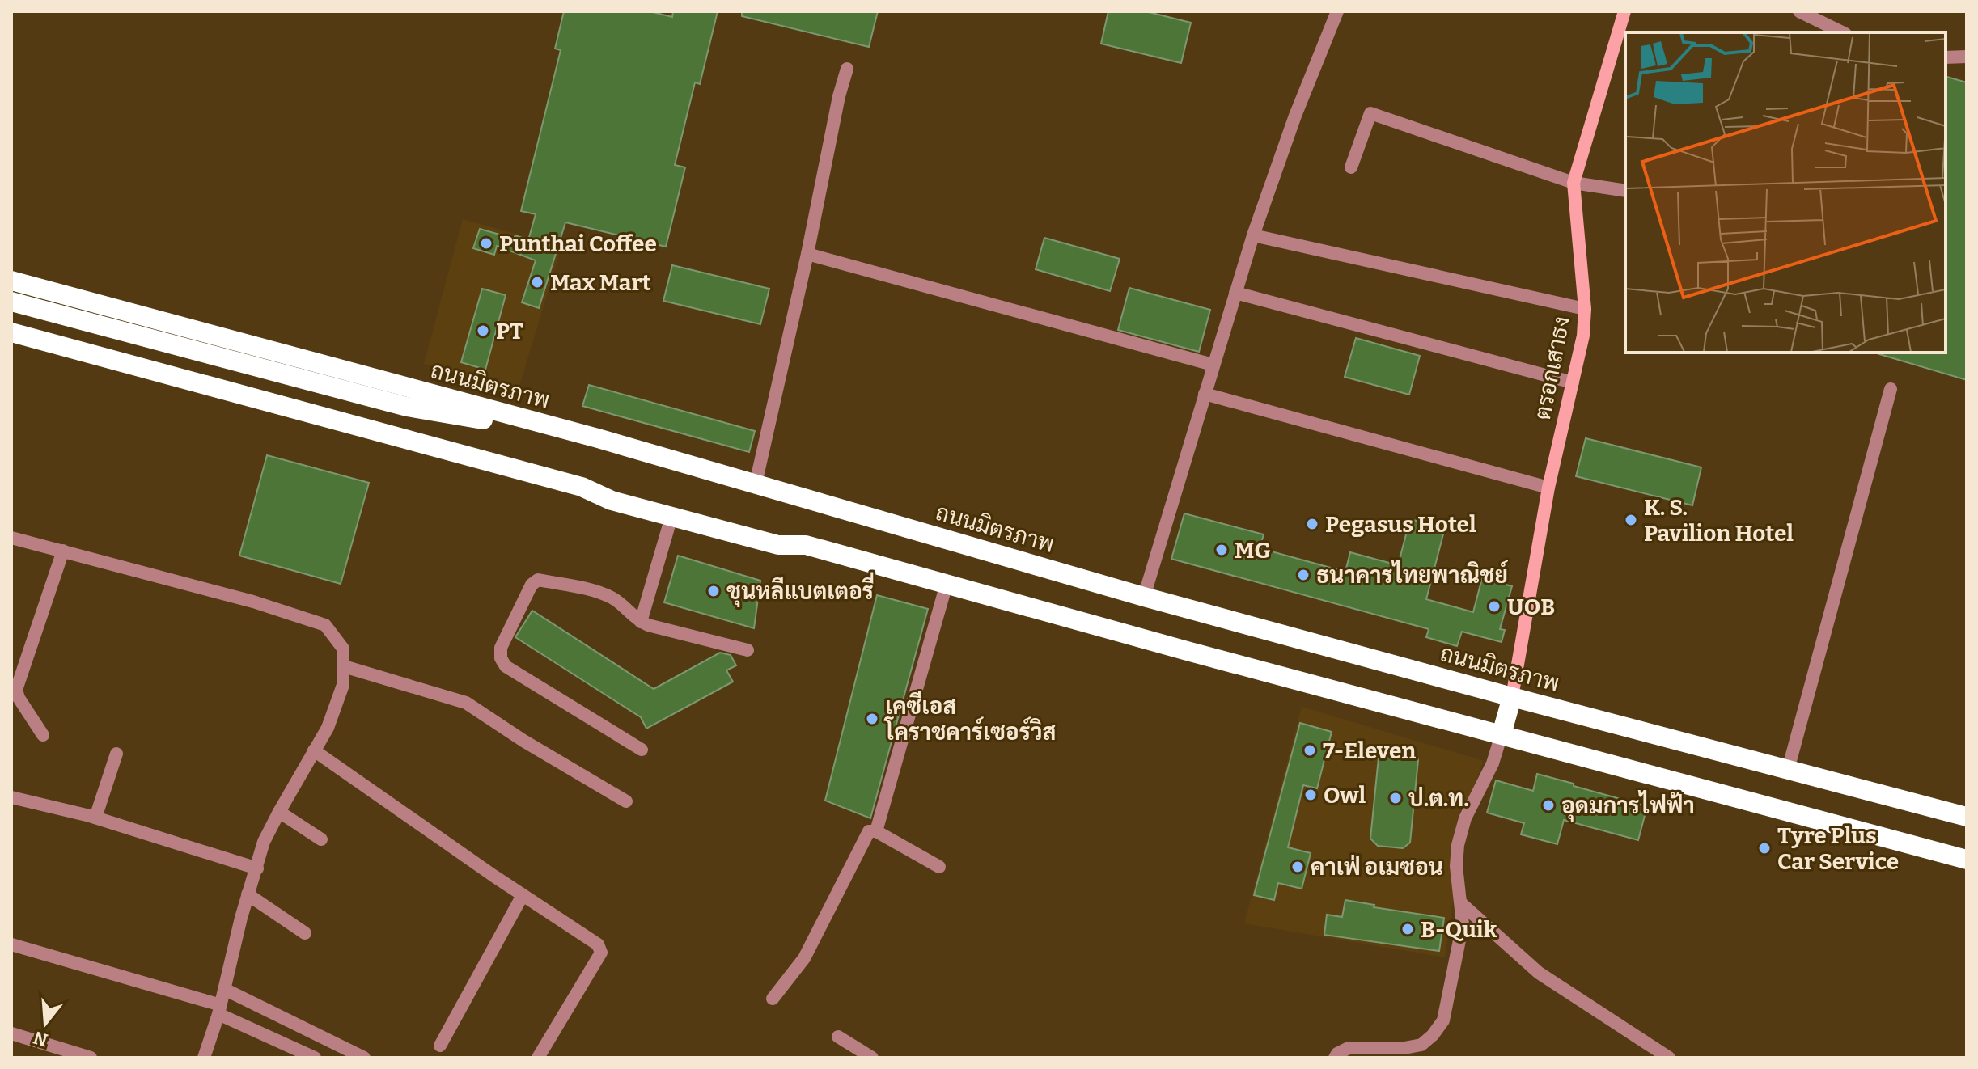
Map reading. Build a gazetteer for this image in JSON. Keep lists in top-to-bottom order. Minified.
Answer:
{"streets":{"highway":["ถนนมิตรภาพ"],"street":["ตรอกเสาธง"]},"crossings":[["ตรอกเสาธง","ถนนมิตรภาพ"]],"places":["Punthai Coffee","Max Mart","PT","K. S. Pavilion Hotel","Pegasus Hotel","MG","ธนาคารไทยพาณิชย์","ชุนหลีแบตเตอรี่","UOB","เคซีเอส โคราชคาร์เซอร์วิส","7-Eleven","Owl","ป.ต.ท.","อุดมการไฟฟ้า","Tyre Plus Car Service","คาเฟ่ อเมซอน","B-Quik"],"north":"bottom"}
